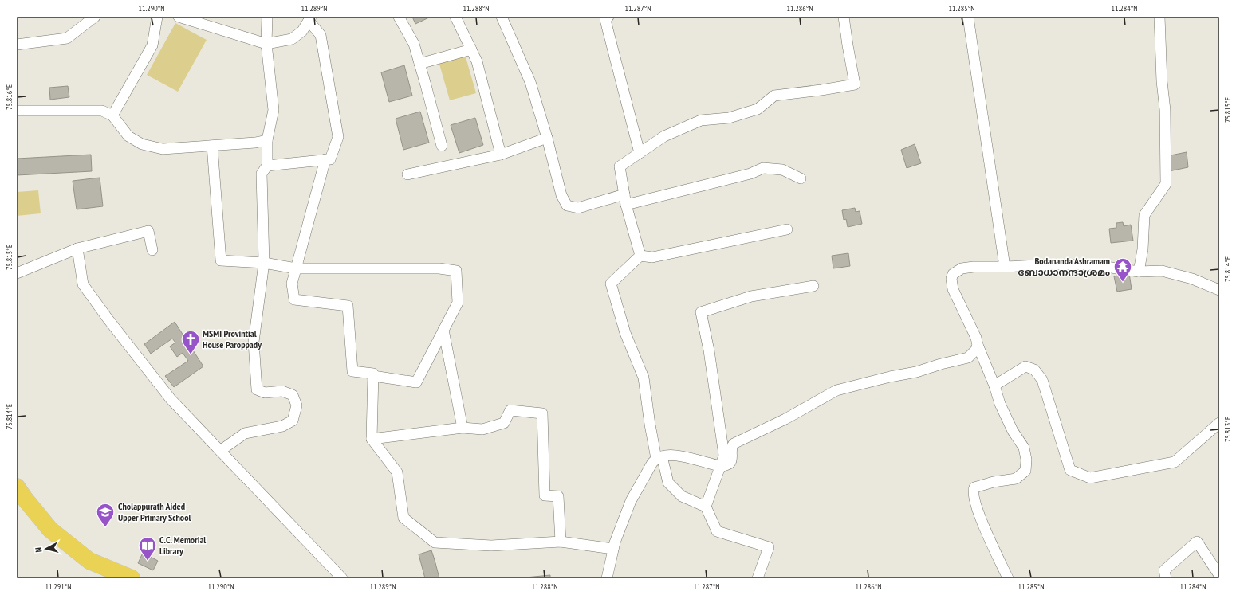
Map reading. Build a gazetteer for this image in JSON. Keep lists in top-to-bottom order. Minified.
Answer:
{"places":{"temple":["Bodananda Ashramam ബോധാനന്ദാശ്രമം"],"church":["MSMI Provintial House Paroppady"],"school or university":["Cholappurath Aided Upper Primary School"],"library":["C.C. Memorial Library"]},"north":"left","coordinates":["11.290°N","11.289°N","11.288°N","11.287°N","11.286°N","11.285°N","11.284°N","75.816°E","75.815°E","75.814°E","75.813°E","11.291°N"]}
